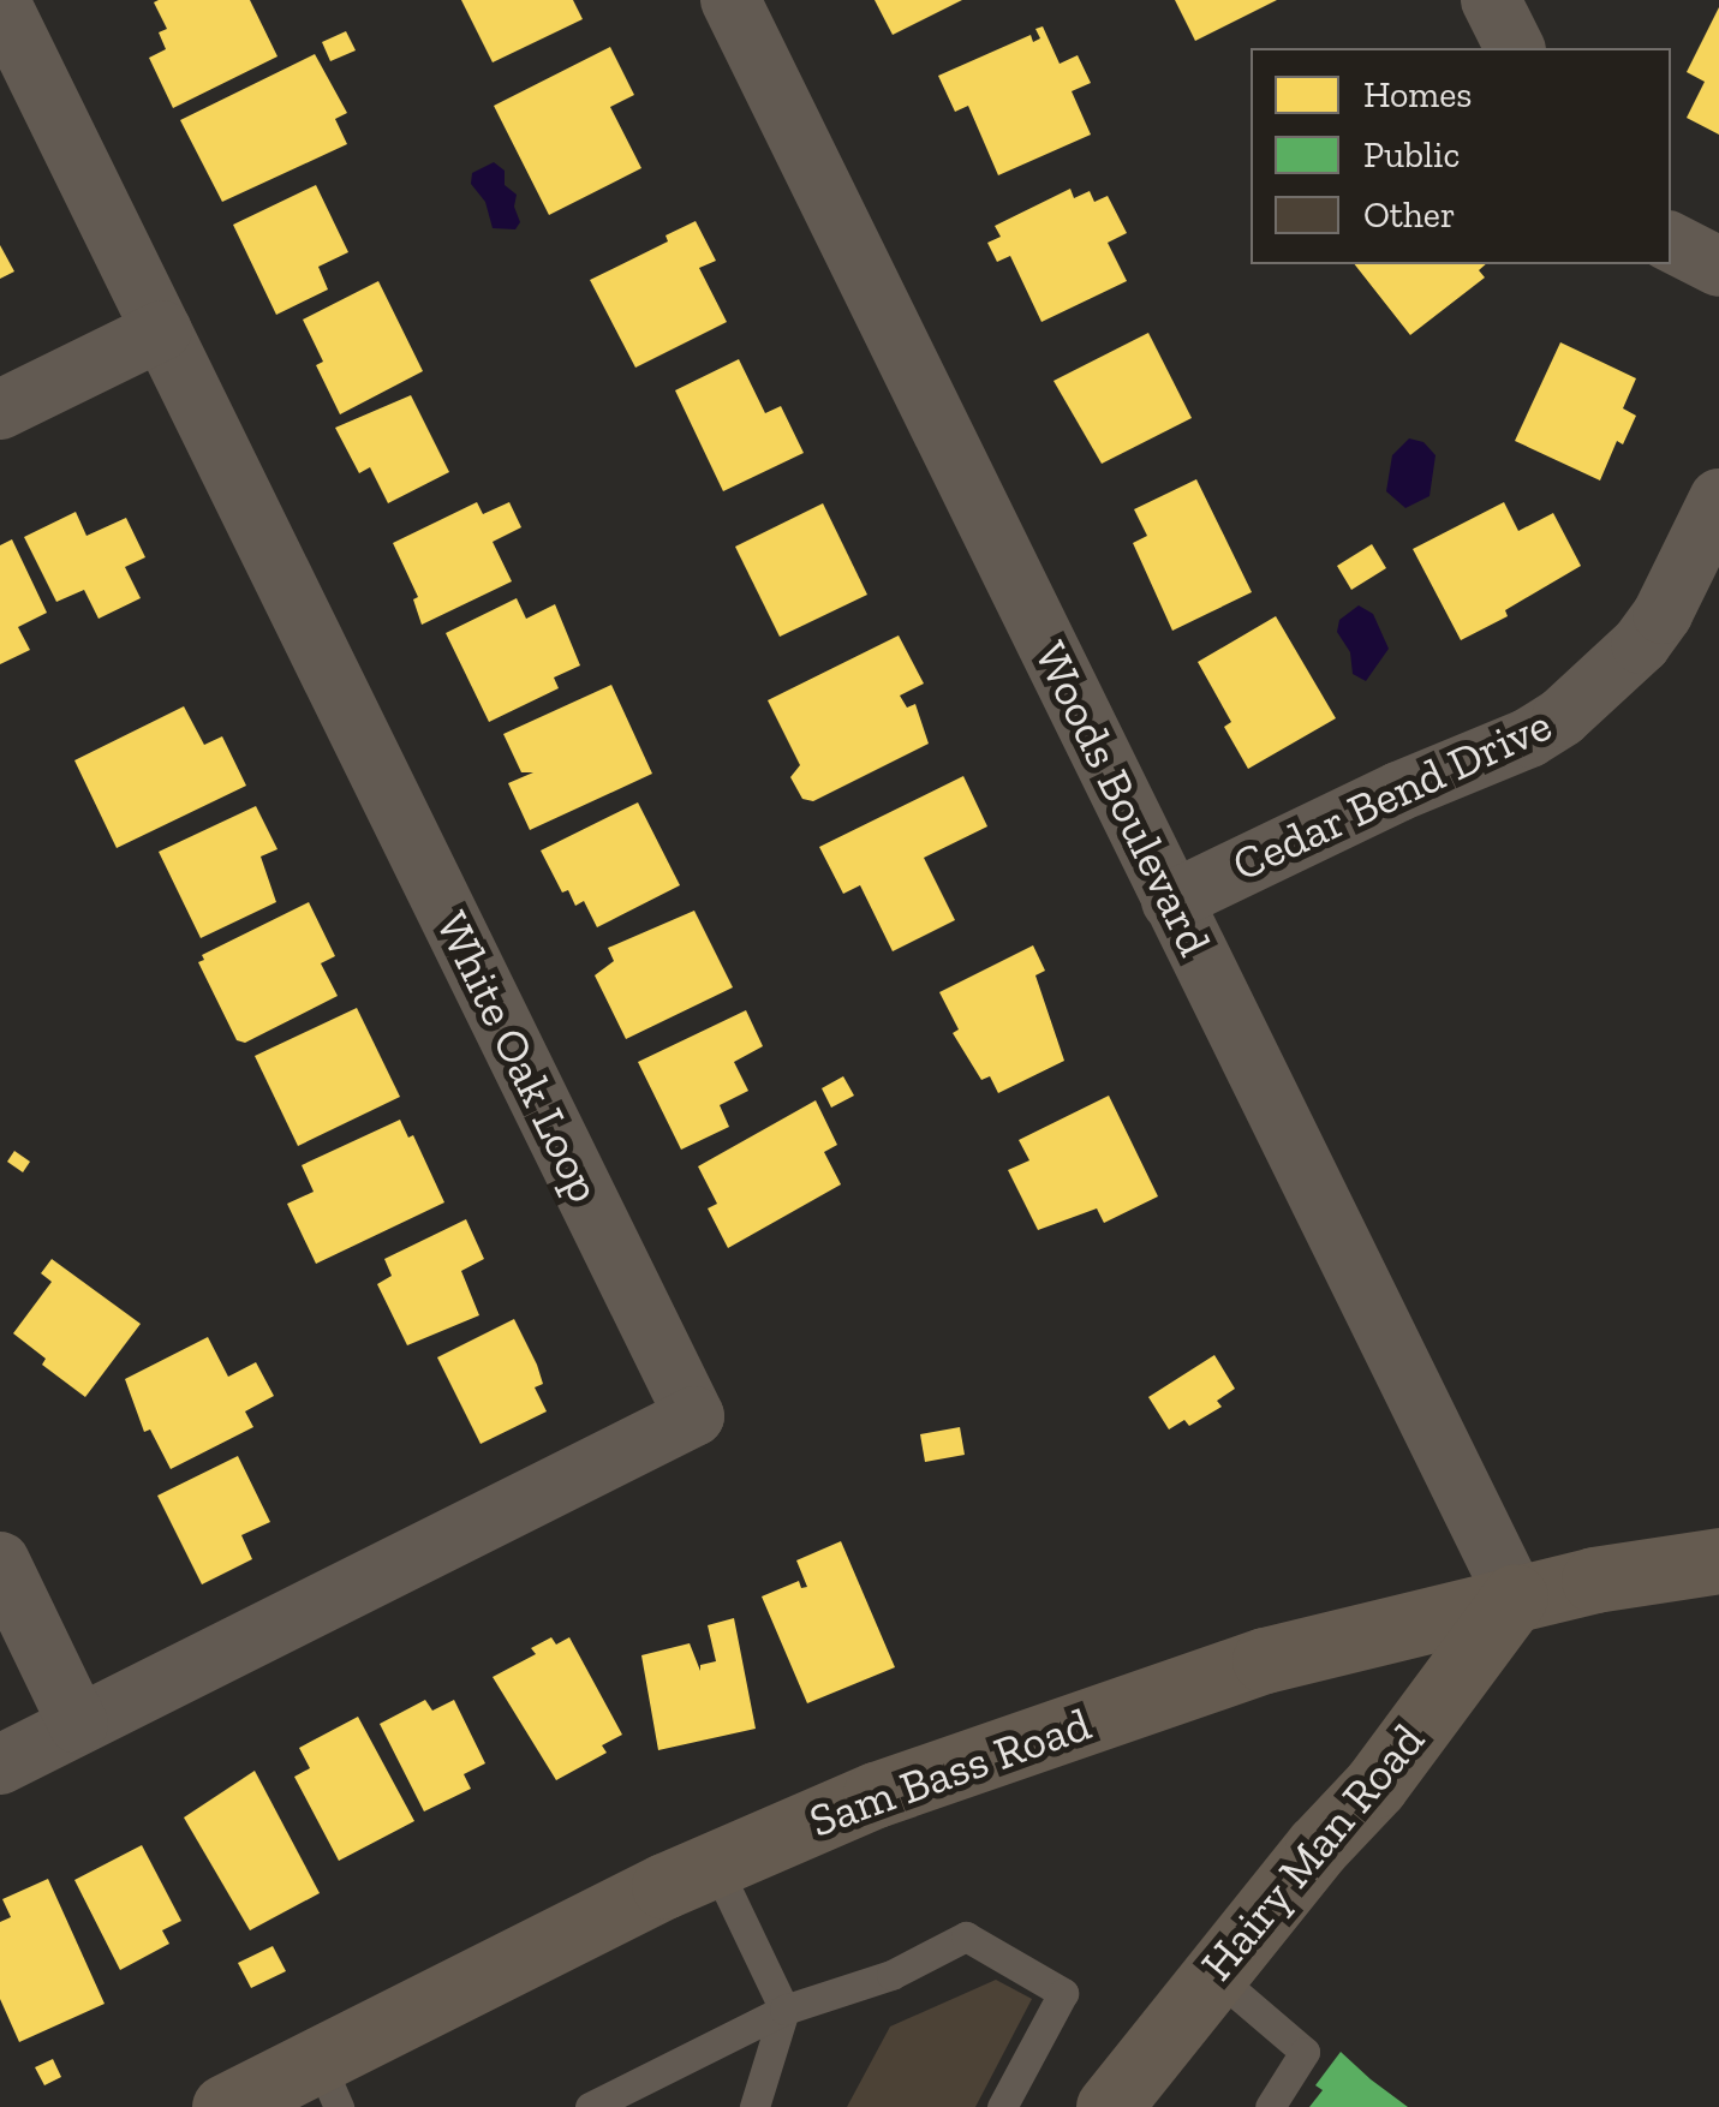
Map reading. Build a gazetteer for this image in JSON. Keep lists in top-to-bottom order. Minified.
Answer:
{"streets":{"main road":["Sam Bass Road","Hairy Man Road"],"street":["Cedar Bend Drive","Woods Boulevard","White Oak Loop"]},"crossings":[["Cedar Bend Drive","Woods Boulevard"],["Woods Boulevard","Sam Bass Road"],["Woods Boulevard","Hairy Man Road"],["Sam Bass Road","Hairy Man Road"]],"legend":["Homes","Public","Other"]}
